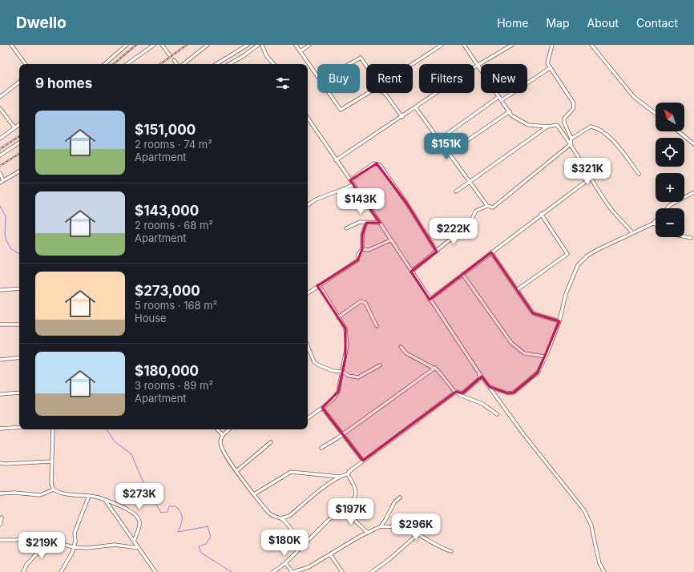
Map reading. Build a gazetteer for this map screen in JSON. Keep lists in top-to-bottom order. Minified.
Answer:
{"north":"top left","page":{"header":"Dwello","nav":["Home","Map","About","Contact"],"chip":["Buy","Rent","Filters","New"],"heading":"9 homes","map_buttons":["+","−"],"list":[{"name":"$151,000","note":"2 rooms · 74 m² · Apartment"},{"name":"$143,000","note":"2 rooms · 68 m² · Apartment"},{"name":"$273,000","note":"5 rooms · 168 m² · House"},{"name":"$180,000","note":"3 rooms · 89 m² · Apartment"}],"price":["$151K","$321K","$143K","$222K","$273K","$197K","$296K","$180K","$219K"]}}
